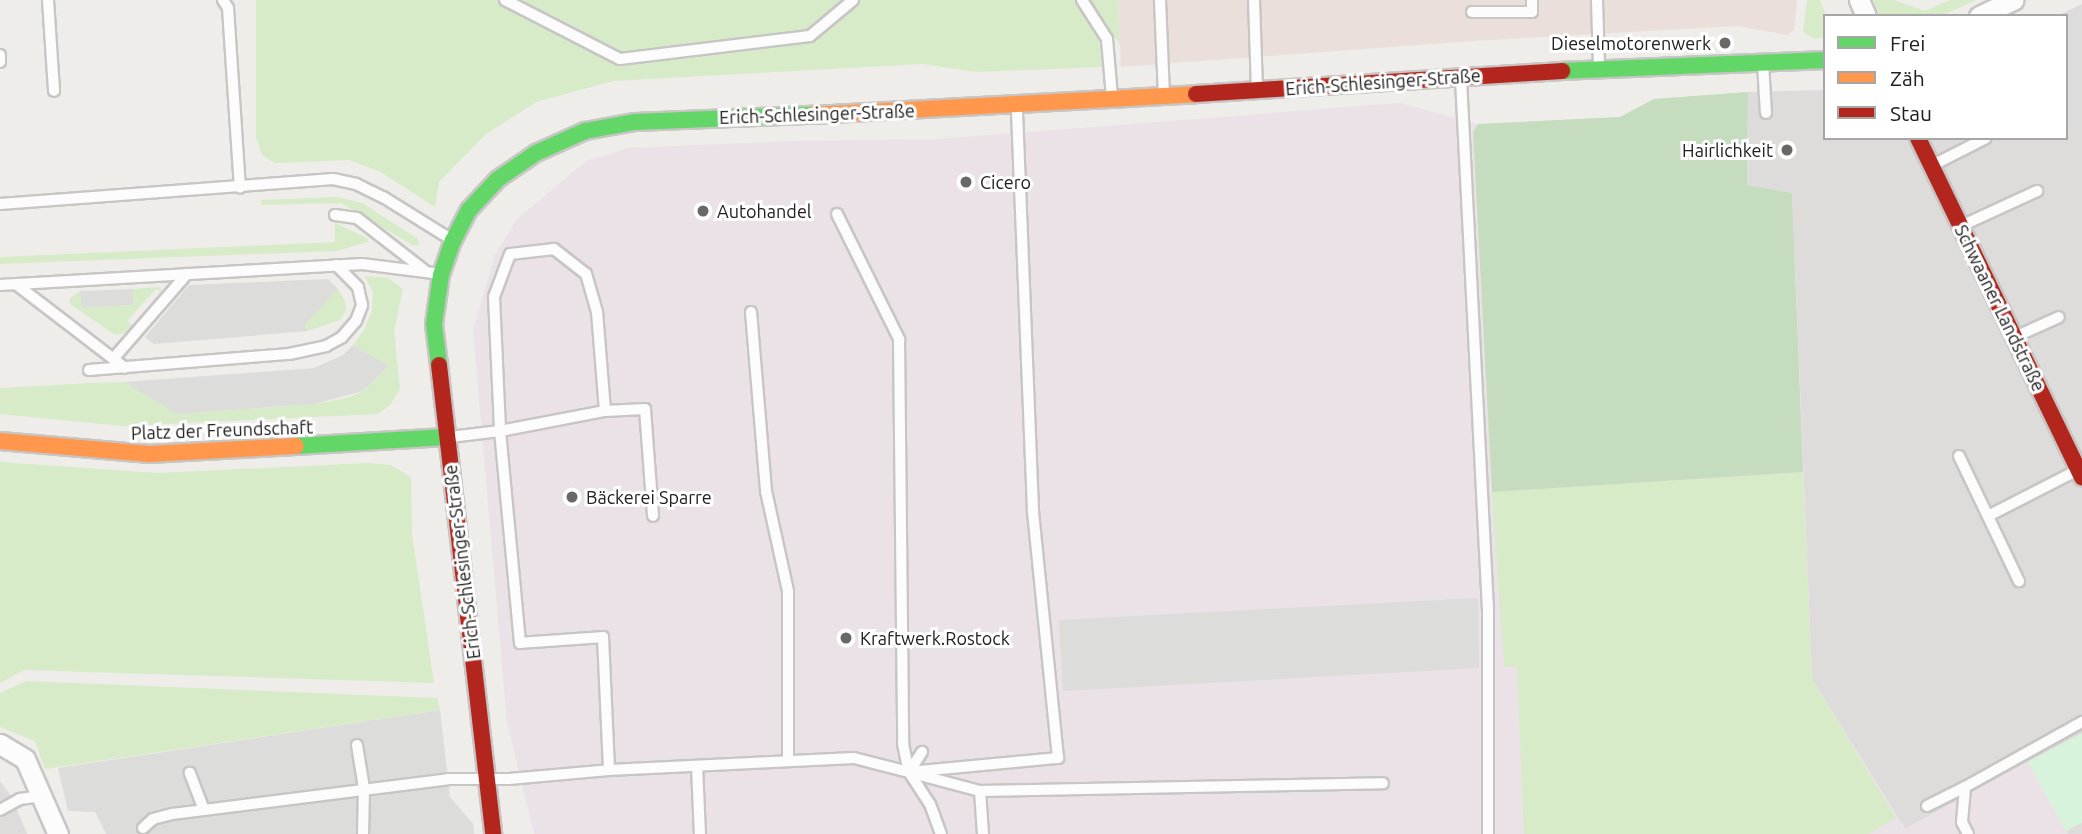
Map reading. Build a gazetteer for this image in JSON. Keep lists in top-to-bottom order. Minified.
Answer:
{"streets":{"street":["Erich-Schlesinger-Straße","Schwaaner Landstraße","Platz der Freundschaft"]},"crossings":[["Erich-Schlesinger-Straße","Platz der Freundschaft"]],"places":["Dieselmotorenwerk","Hairlichkeit","Cicero","Autohandel","Bäckerei Sparre","Kraftwerk.Rostock"],"legend":["Frei","Zäh","Stau"]}
